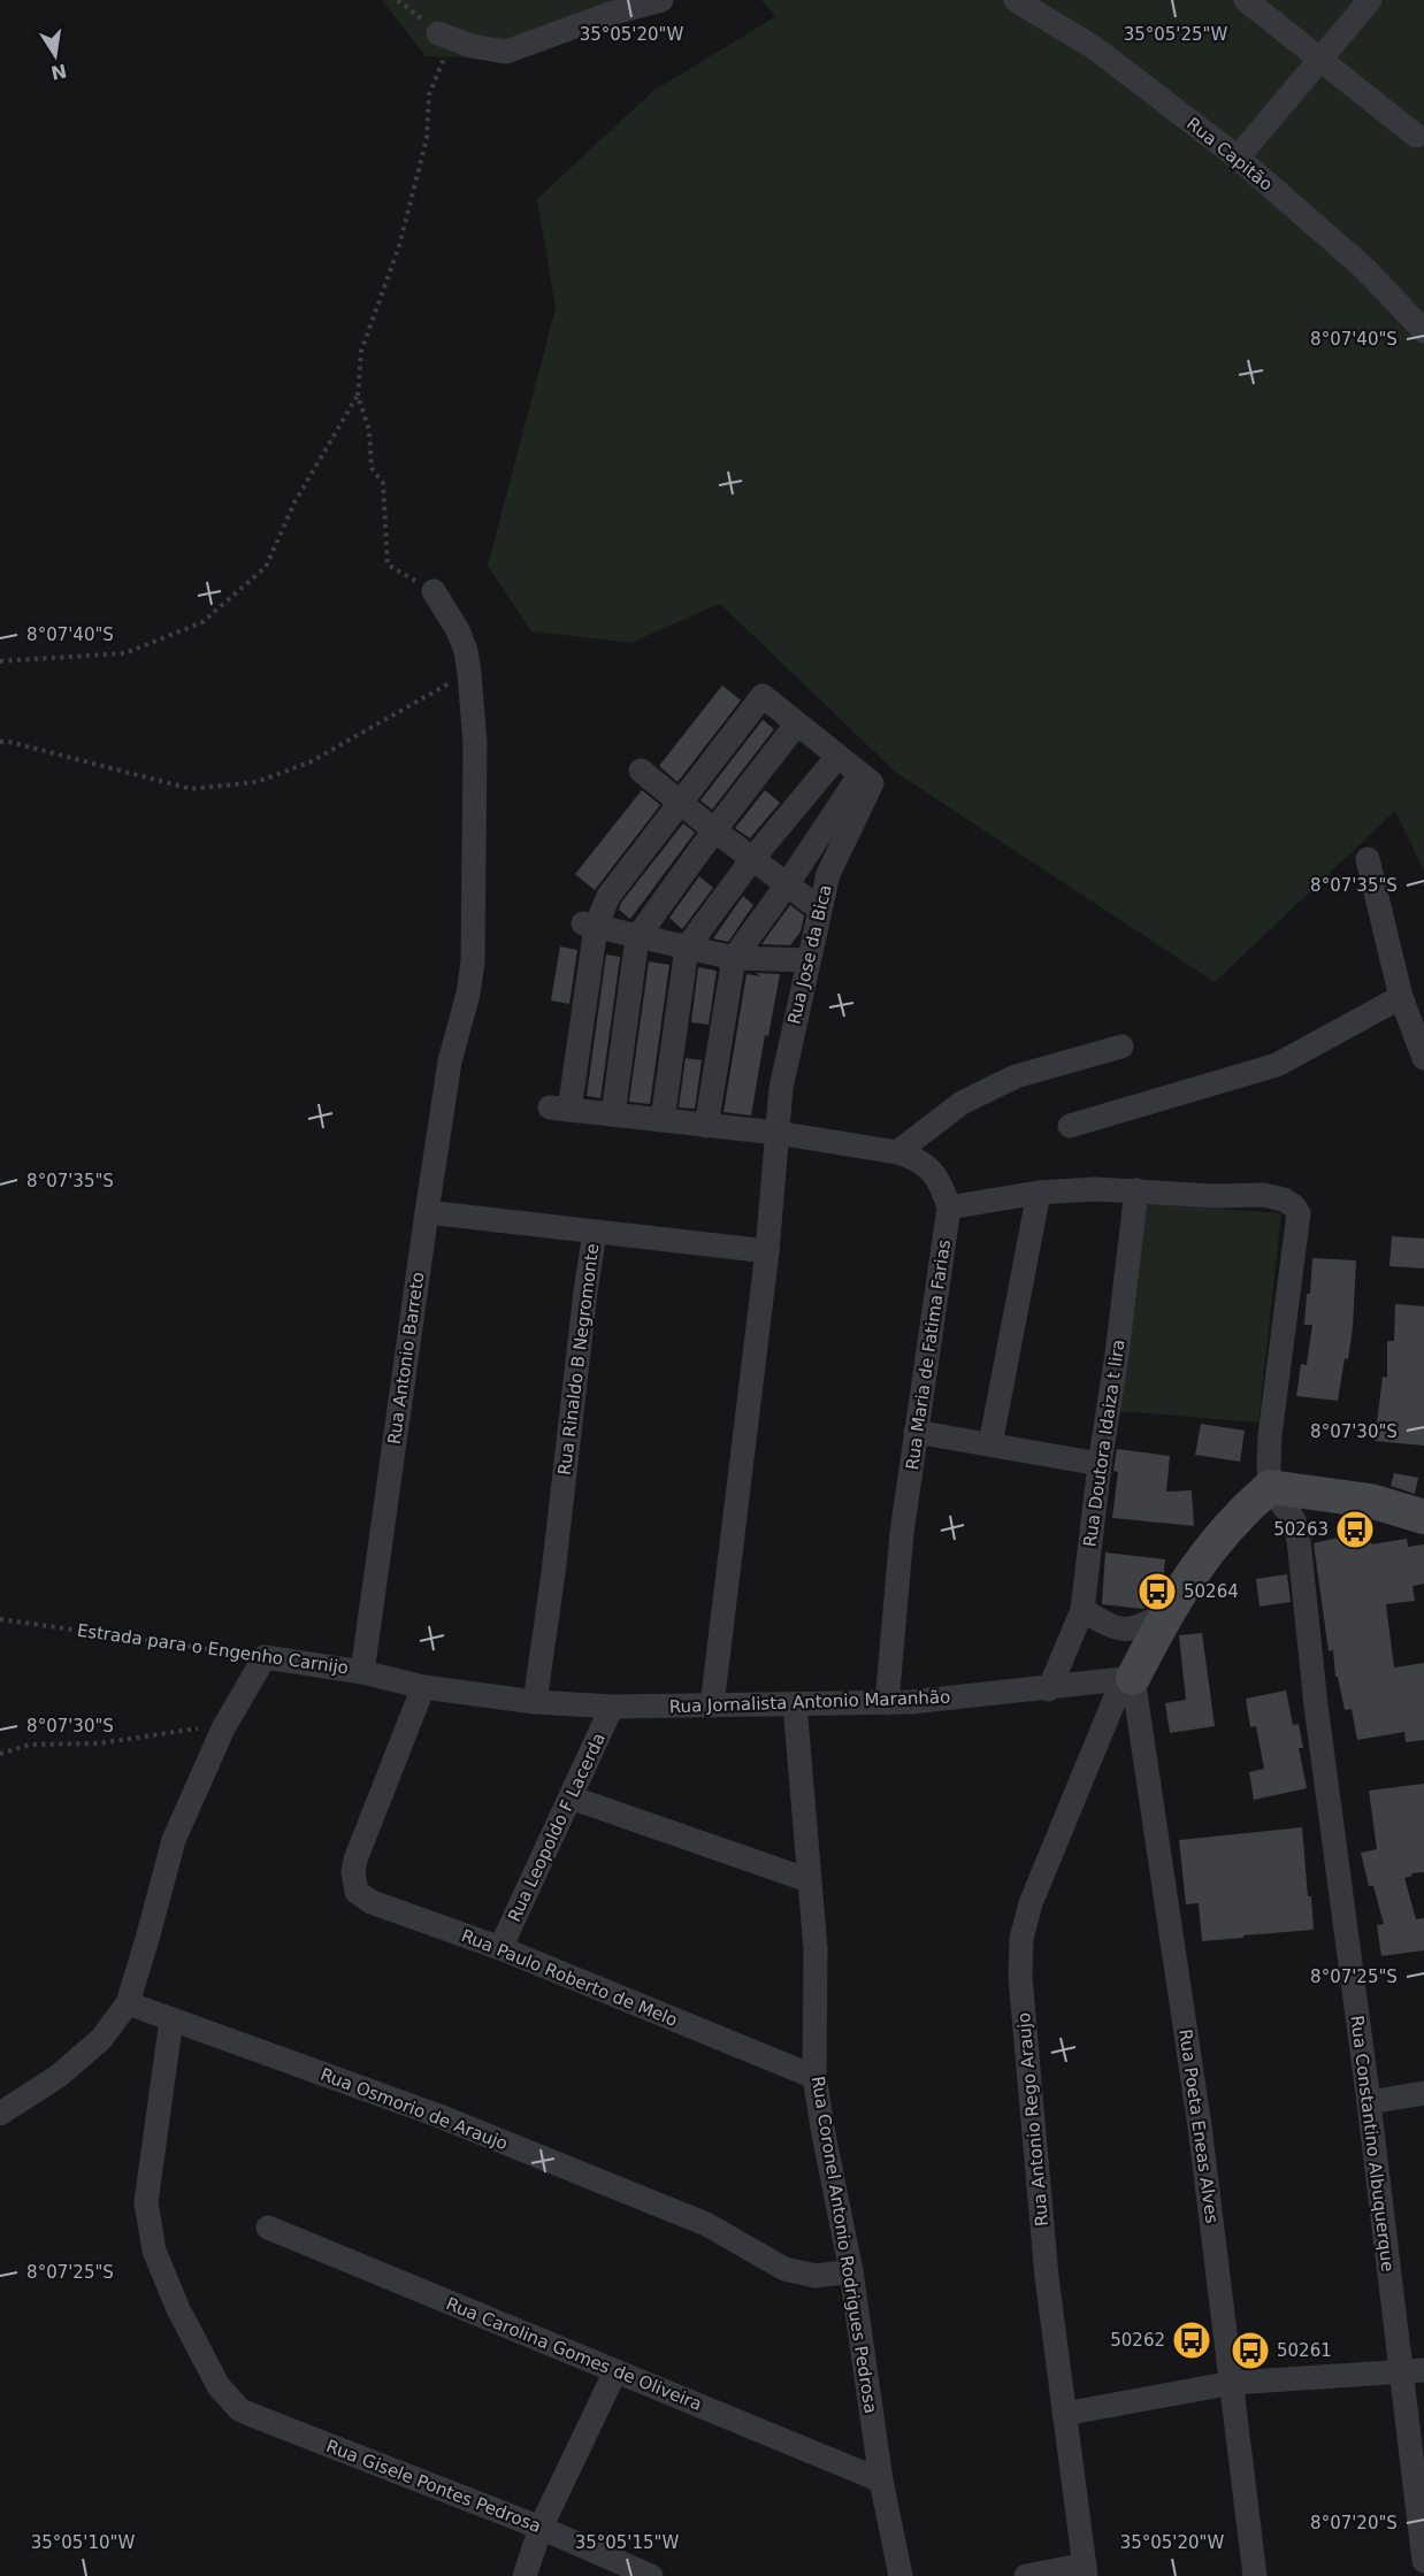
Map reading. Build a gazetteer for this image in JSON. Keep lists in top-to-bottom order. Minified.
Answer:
{"streets":{"street":["Rua Capitão","Rua Jose da Bica","Rua Maria de Fatima Farias","Rua Antonio Barreto","Rua Rinaldo B Negromonte","Rua Doutora Idaiza t lira","Estrada para o Engenho Carnijo","Rua Jornalista Antonio Maranhão","Rua Leopoldo F Lacerda","Rua Paulo Roberto de Melo","Rua Osmorio de Araujo","Rua Antonio Rego Araujo","Rua Poeta Eneas Alves","Rua Constantino Albuquerque","Rua Coronel Antonio Rodrigues Pedrosa","Rua Carolina Gomes de Oliveira","Rua Gisele Pontes Pedrosa"]},"crossings":[["Rua Jose da Bica","Rua Maria de Fatima Farias"],["Rua Jose da Bica","Rua Rinaldo B Negromonte"],["Rua Maria de Fatima Farias","Rua Jornalista Antonio Maranhão"],["Rua Antonio Barreto","Estrada para o Engenho Carnijo"],["Rua Rinaldo B Negromonte","Rua Jornalista Antonio Maranhão"],["Rua Doutora Idaiza t lira","Rua Jornalista Antonio Maranhão"],["Estrada para o Engenho Carnijo","Rua Jornalista Antonio Maranhão"],["Estrada para o Engenho Carnijo","Rua Paulo Roberto de Melo"],["Rua Jornalista Antonio Maranhão","Rua Leopoldo F Lacerda"],["Rua Jornalista Antonio Maranhão","Rua Paulo Roberto de Melo"],["Rua Jornalista Antonio Maranhão","Rua Antonio Rego Araujo"],["Rua Jornalista Antonio Maranhão","Rua Poeta Eneas Alves"],["Rua Jornalista Antonio Maranhão","Rua Coronel Antonio Rodrigues Pedrosa"],["Rua Leopoldo F Lacerda","Rua Paulo Roberto de Melo"],["Rua Paulo Roberto de Melo","Rua Coronel Antonio Rodrigues Pedrosa"],["Rua Osmorio de Araujo","Rua Coronel Antonio Rodrigues Pedrosa"],["Rua Osmorio de Araujo","Rua Gisele Pontes Pedrosa"],["Rua Antonio Rego Araujo","Rua Poeta Eneas Alves"],["Rua Coronel Antonio Rodrigues Pedrosa","Rua Carolina Gomes de Oliveira"]],"places":{"bus stop":["50263","50264","50262","50261"]},"north":"bottom","coordinates":["35°05'20\"W","35°05'25\"W","8°07'40\"S","8°07'35\"S","8°07'30\"S","8°07'25\"S","8°07'20\"S","35°05'10\"W","35°05'15\"W"]}
